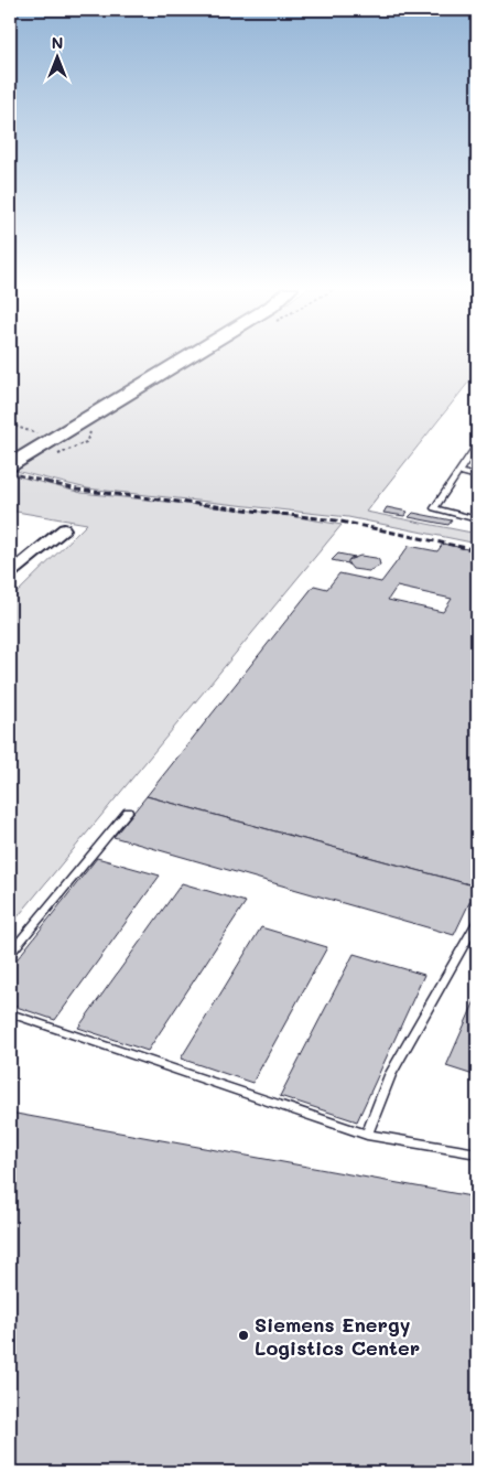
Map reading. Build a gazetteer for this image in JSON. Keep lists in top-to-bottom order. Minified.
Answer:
{"places":["Siemens Energy Logistics Center"],"north":"top"}
